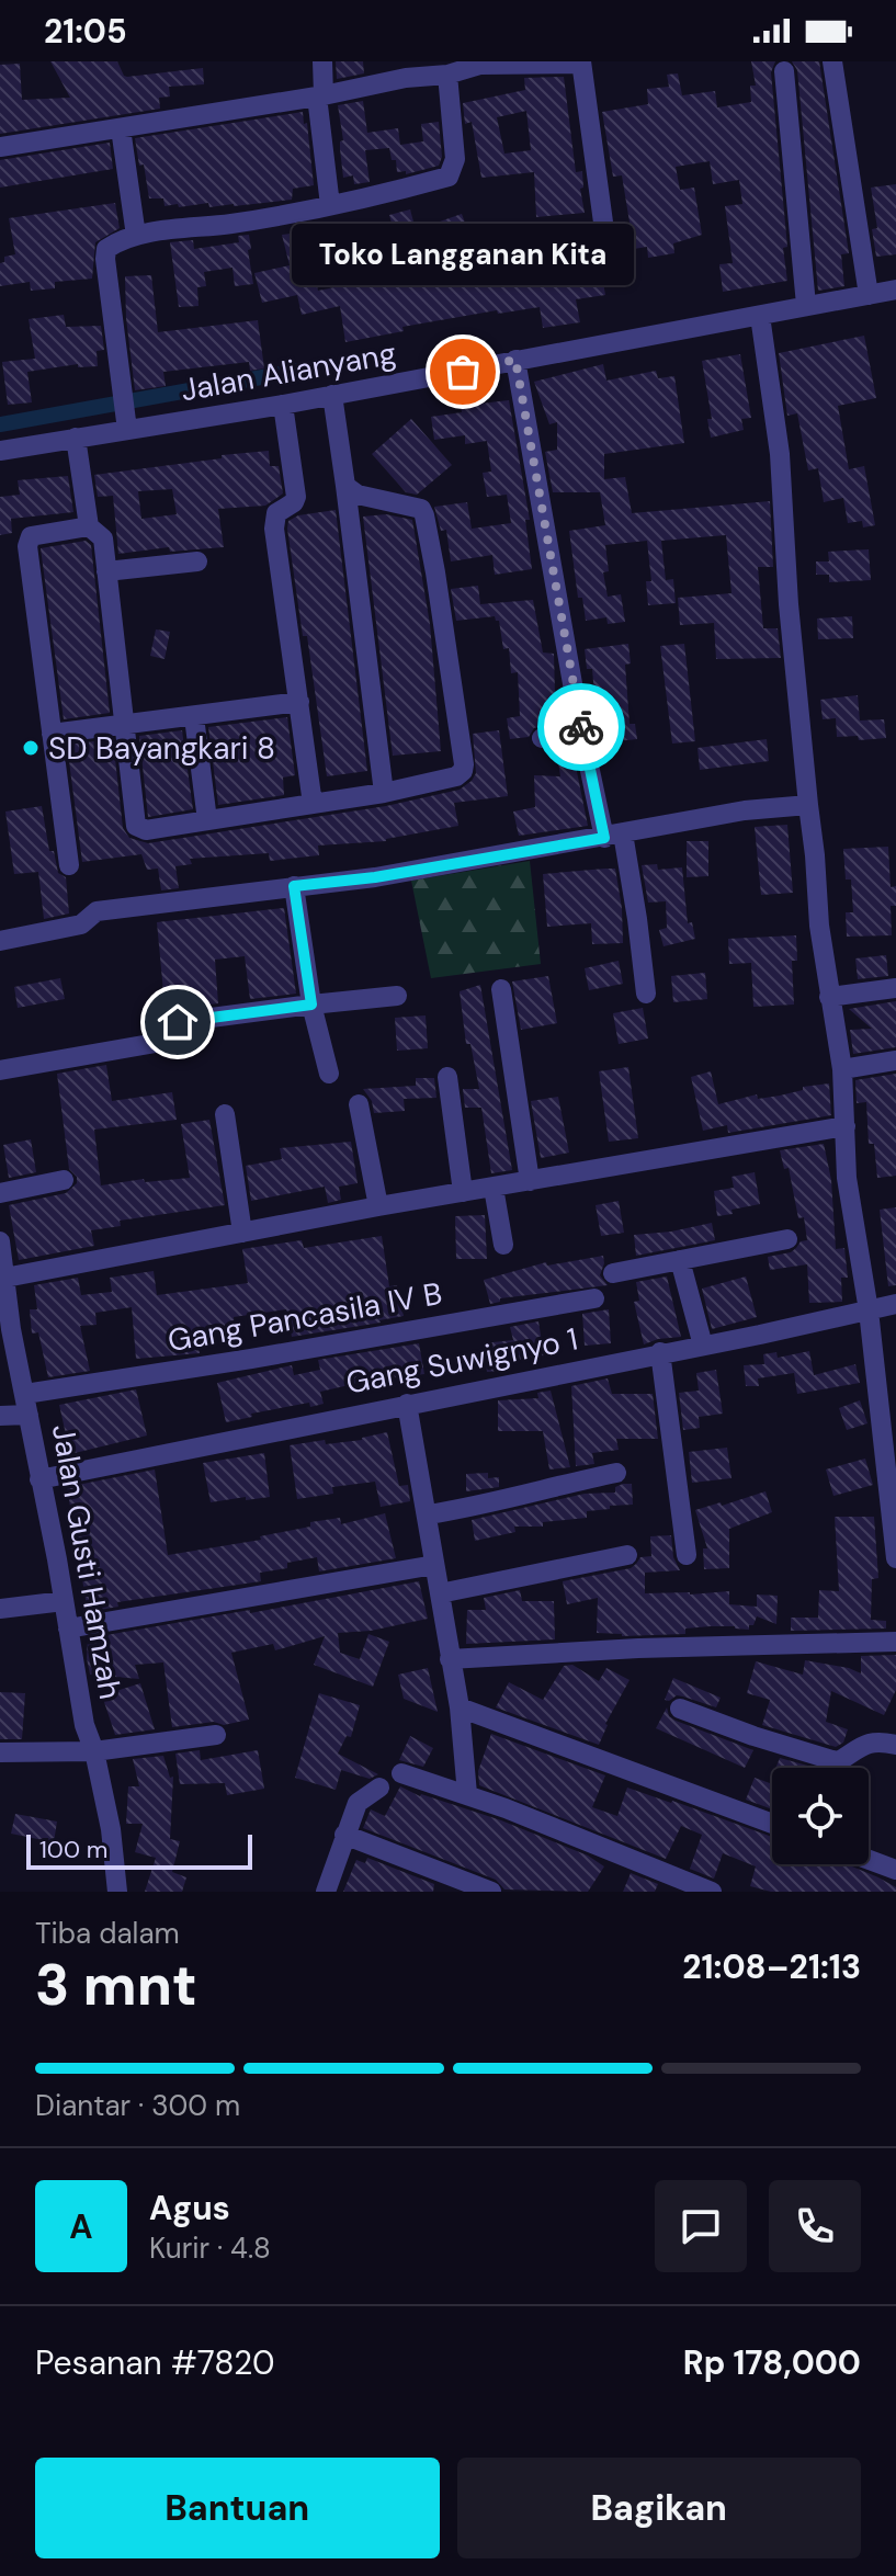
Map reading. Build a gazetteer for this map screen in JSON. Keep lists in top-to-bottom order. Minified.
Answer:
{"streets":{"street":["Jalan Alianyang","Gang Pancasila IV B","Gang Suwignyo 1","Jalan Gusti Hamzah"]},"crossings":[["Gang Pancasila IV B","Jalan Gusti Hamzah"],["Gang Suwignyo 1","Jalan Gusti Hamzah"]],"places":["Toko Langganan Kita","SD Bayangkari 8"],"scale_bar":"100 m","page":{"status":"21:05","bubble":"Toko Langganan Kita","scale":"100 m","heading":["3 mnt","Tiba dalam","21:08–21:13"],"panel":["Agus","Kurir · 4.8","Pesanan #7820","Rp 178,000"],"bar":"Diantar · 300 m","round":"A","buttons":["Bantuan","Bagikan"]}}
